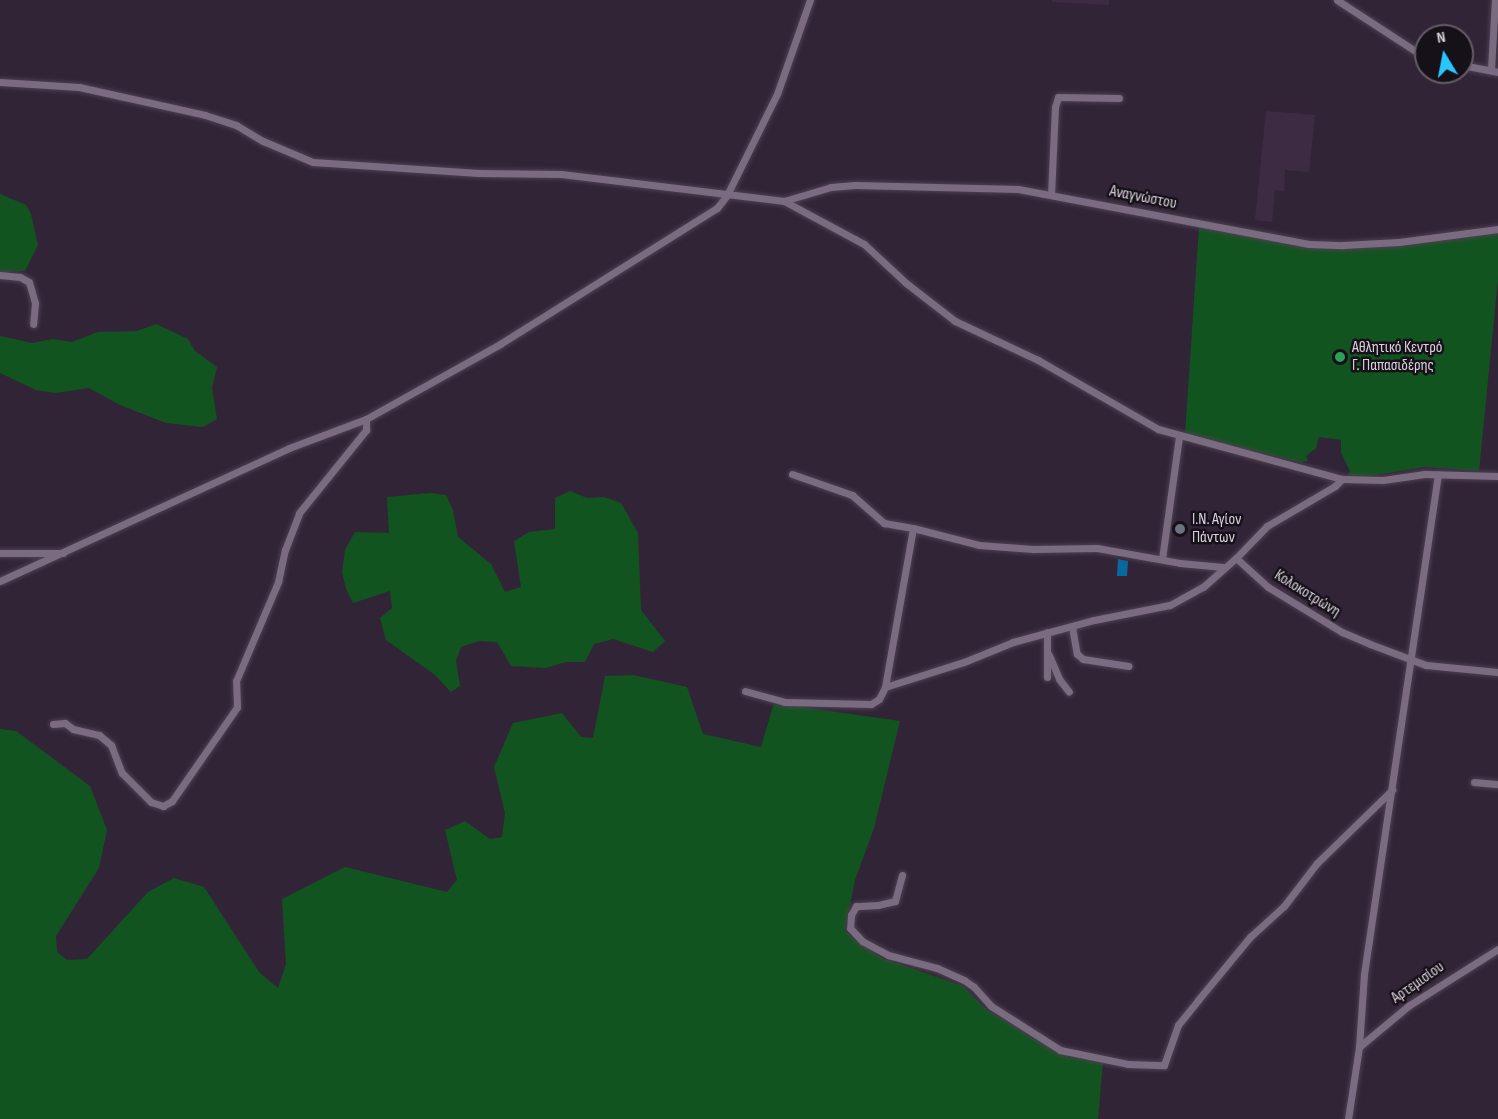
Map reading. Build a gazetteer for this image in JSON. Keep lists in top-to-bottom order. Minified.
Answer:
{"streets":{"street":["Αναγνώστου","Κολοκοτρώνη","Αρτεμισίου"]},"places":["Αθλητικό Κεντρό Γ. Παπασιδέρης","Ι.Ν. Αγίον Πάντων"],"north":"top"}
